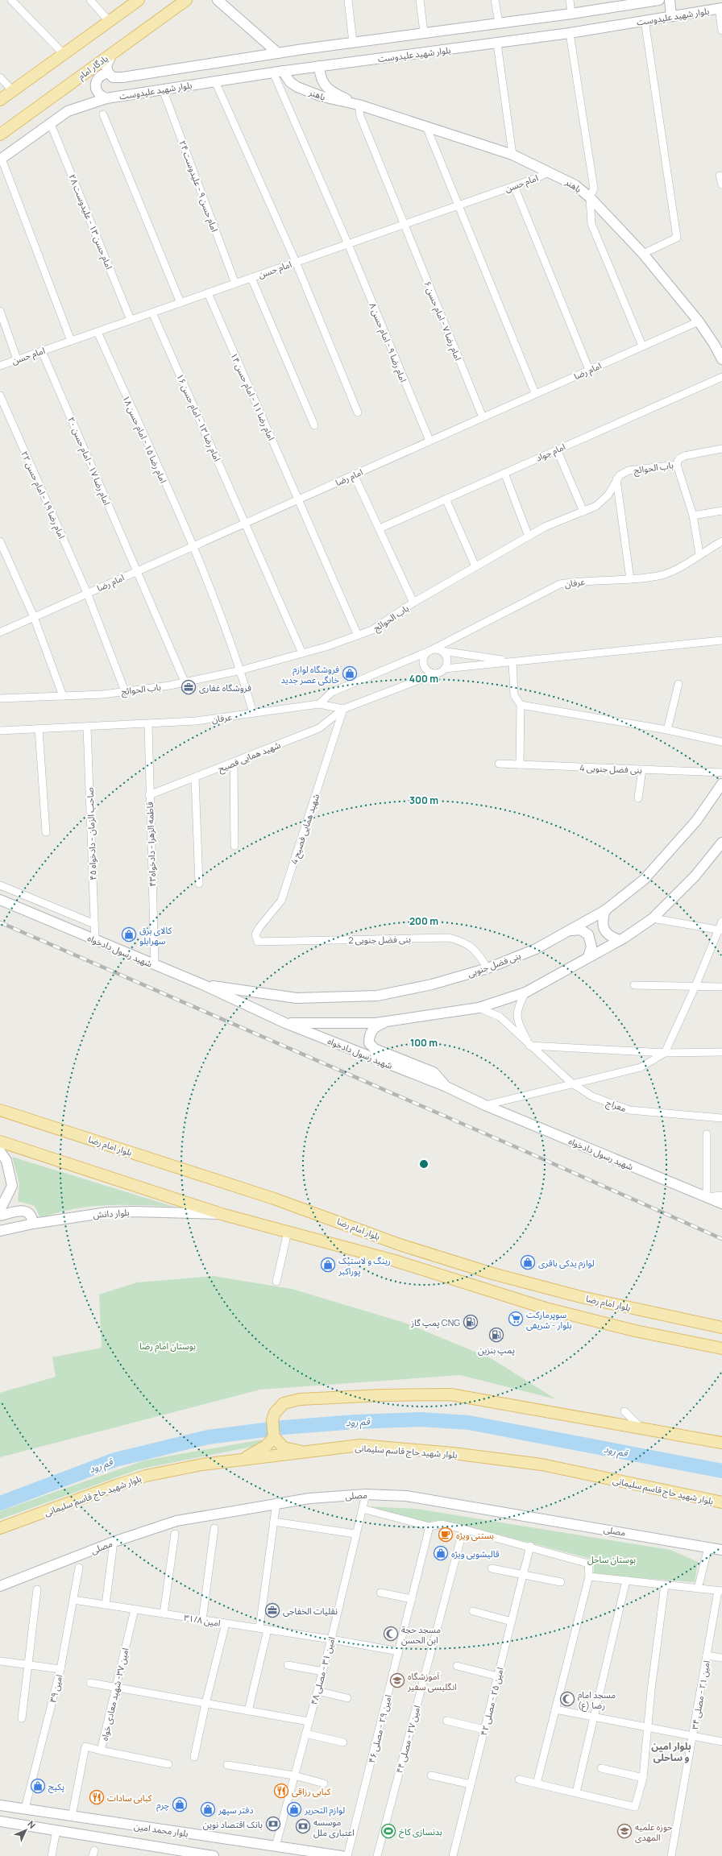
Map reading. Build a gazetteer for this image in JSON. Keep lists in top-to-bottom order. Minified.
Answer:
{"streets":{"main road":["بلوار شهید علیدوست","یادگار امام","باهنر","شهید رسول دادخواه","بنی فضل جنوبی","بلوار امام رضا","بلوار دانش","بلوار شهید حاج قاسم سلیمانی","مصلی","بلوار محمد امین"],"street":["امام حسن","امام حسن ۹ - علیدوست ۲۴","امام حسن ۱۳ - علیدوست ۲۸","امام رضا ۷ - امام حسن ۶","امام رضا ۹ - امام حسن ۸","امام رضا","امام رضا ۱۱ - امام حسن ۱۴","امام رضا ۱۳ - امام حسن ۱۶","امام رضا ۱۵ - امام حسن ۱۸","امام جواد","امام رضا ۱۷ - امام حسن ۲۰","باب الحوائج","امام رضا ۱۹ - امام حسن ۲۲","عرفان","شهید همایی فصیح","بنی فضل جنوبی 4","شهید همایی فصیح 4","صاحب الزمان - دادخواه ۴۵","فاطمه الزهرا - دادخواه۴۳","بنی فضل جنوبی 2","معراج","امین ۳۱/۸","امین ۳۱ - مصلی ۴۸","امین ۳۹","امین ۳۷- شهید معادی خواه","امین ۲۱ - مصلی ۳۴","امین ۲۵ - مصلی ۴۲","امین ۲۹ - مصلی ۴۶","امین ۲۷ - مصلی ۴۴"]},"crossings":[["بلوار شهید علیدوست","باهنر"],["بلوار شهید علیدوست","امام حسن ۹ - علیدوست ۲۴"],["بلوار شهید علیدوست","امام حسن ۱۳ - علیدوست ۲۸"],["بلوار شهید علیدوست","امام رضا ۹ - امام حسن ۸"],["باهنر","امام حسن"],["باهنر","امام رضا ۷ - امام حسن ۶"],["باهنر","امام رضا ۹ - امام حسن ۸"],["باهنر","امام رضا"],["امام حسن","امام حسن ۹ - علیدوست ۲۴"],["امام حسن","امام حسن ۱۳ - علیدوست ۲۸"],["امام حسن","امام رضا ۷ - امام حسن ۶"],["امام حسن","امام رضا ۹ - امام حسن ۸"],["امام حسن","امام رضا ۱۱ - امام حسن ۱۴"],["امام حسن","امام رضا ۱۳ - امام حسن ۱۶"],["امام حسن","امام رضا ۱۵ - امام حسن ۱۸"],["امام حسن","امام رضا ۱۷ - امام حسن ۲۰"],["امام رضا ۷ - امام حسن ۶","امام رضا"],["امام رضا ۹ - امام حسن ۸","امام رضا"],["امام رضا","امام رضا ۱۱ - امام حسن ۱۴"],["امام رضا","امام رضا ۱۳ - امام حسن ۱۶"],["امام رضا","امام رضا ۱۵ - امام حسن ۱۸"],["امام رضا","امام رضا ۱۷ - امام حسن ۲۰"],["امام رضا","امام رضا ۱۹ - امام حسن ۲۲"],["امام رضا ۱۱ - امام حسن ۱۴","باب الحوائج"],["امام رضا ۱۳ - امام حسن ۱۶","باب الحوائج"],["امام رضا ۱۵ - امام حسن ۱۸","باب الحوائج"],["امام رضا ۱۵ - امام حسن ۱۸","عرفان"],["امام رضا ۱۷ - امام حسن ۲۰","باب الحوائج"],["باب الحوائج","امام رضا ۱۹ - امام حسن ۲۲"],["عرفان","صاحب الزمان - دادخواه ۴۵"],["عرفان","فاطمه الزهرا - دادخواه۴۳"],["شهید همایی فصیح","شهید همایی فصیح 4"],["شهید همایی فصیح","فاطمه الزهرا - دادخواه۴۳"],["شهید همایی فصیح 4","بنی فضل جنوبی 2"],["صاحب الزمان - دادخواه ۴۵","شهید رسول دادخواه"],["فاطمه الزهرا - دادخواه۴۳","شهید رسول دادخواه"],["بنی فضل جنوبی 2","بنی فضل جنوبی"],["شهید رسول دادخواه","بنی فضل جنوبی"],["مصلی","امین ۳۱ - مصلی ۴۸"],["امین ۳۱/۸","امین ۳۱ - مصلی ۴۸"],["امین ۳۱/۸","امین ۳۹"],["امین ۳۱/۸","امین ۳۷- شهید معادی خواه"],["امین ۳۱/۸","امین ۲۹ - مصلی ۴۶"],["امین ۳۱ - مصلی ۴۸","بلوار محمد امین"],["امین ۳۹","بلوار محمد امین"],["امین ۳۷- شهید معادی خواه","بلوار محمد امین"]],"districts":["بلوار امین و ساحلی"],"water":["قم رود"],"parks":["بوستان امام رضا","بوستان ساحل"],"places":{"shop":["فروشگاه لوازم خانگی عصر جدید","کالای برق سهرابلو","لوازم یدکی باقری","رینگ و لاستیک پوراکبر","قالیشویی ویژه","پکیج","چرم","دفتر سپهر","لوازم التحریر"],"office":["فروشگاه غفاری","نقلیات الخفاجی"],"supermarket":["سوپرمارکت بلوار - شریفی"],"fuel station":["پمپ گاز CNG","پمپ بنزین"],"cafe":["بستنی ویژه"],"mosque":["مسجد حجة ابن الحسن","مسجد امام رضا (ع)"],"school or university":["آموزشگاه انگلیسی سفیر","حوزه علمیه المهدی"],"restaurant":["کبابی رزاقی","کبابی سادات"],"bank":["بانک اقتصاد نوین","موسسه اعتباری ملل"],"sports":["بدنسازی کاخ"]},"north":"top right","rings":["400 m","300 m","200 m","100 m"]}
